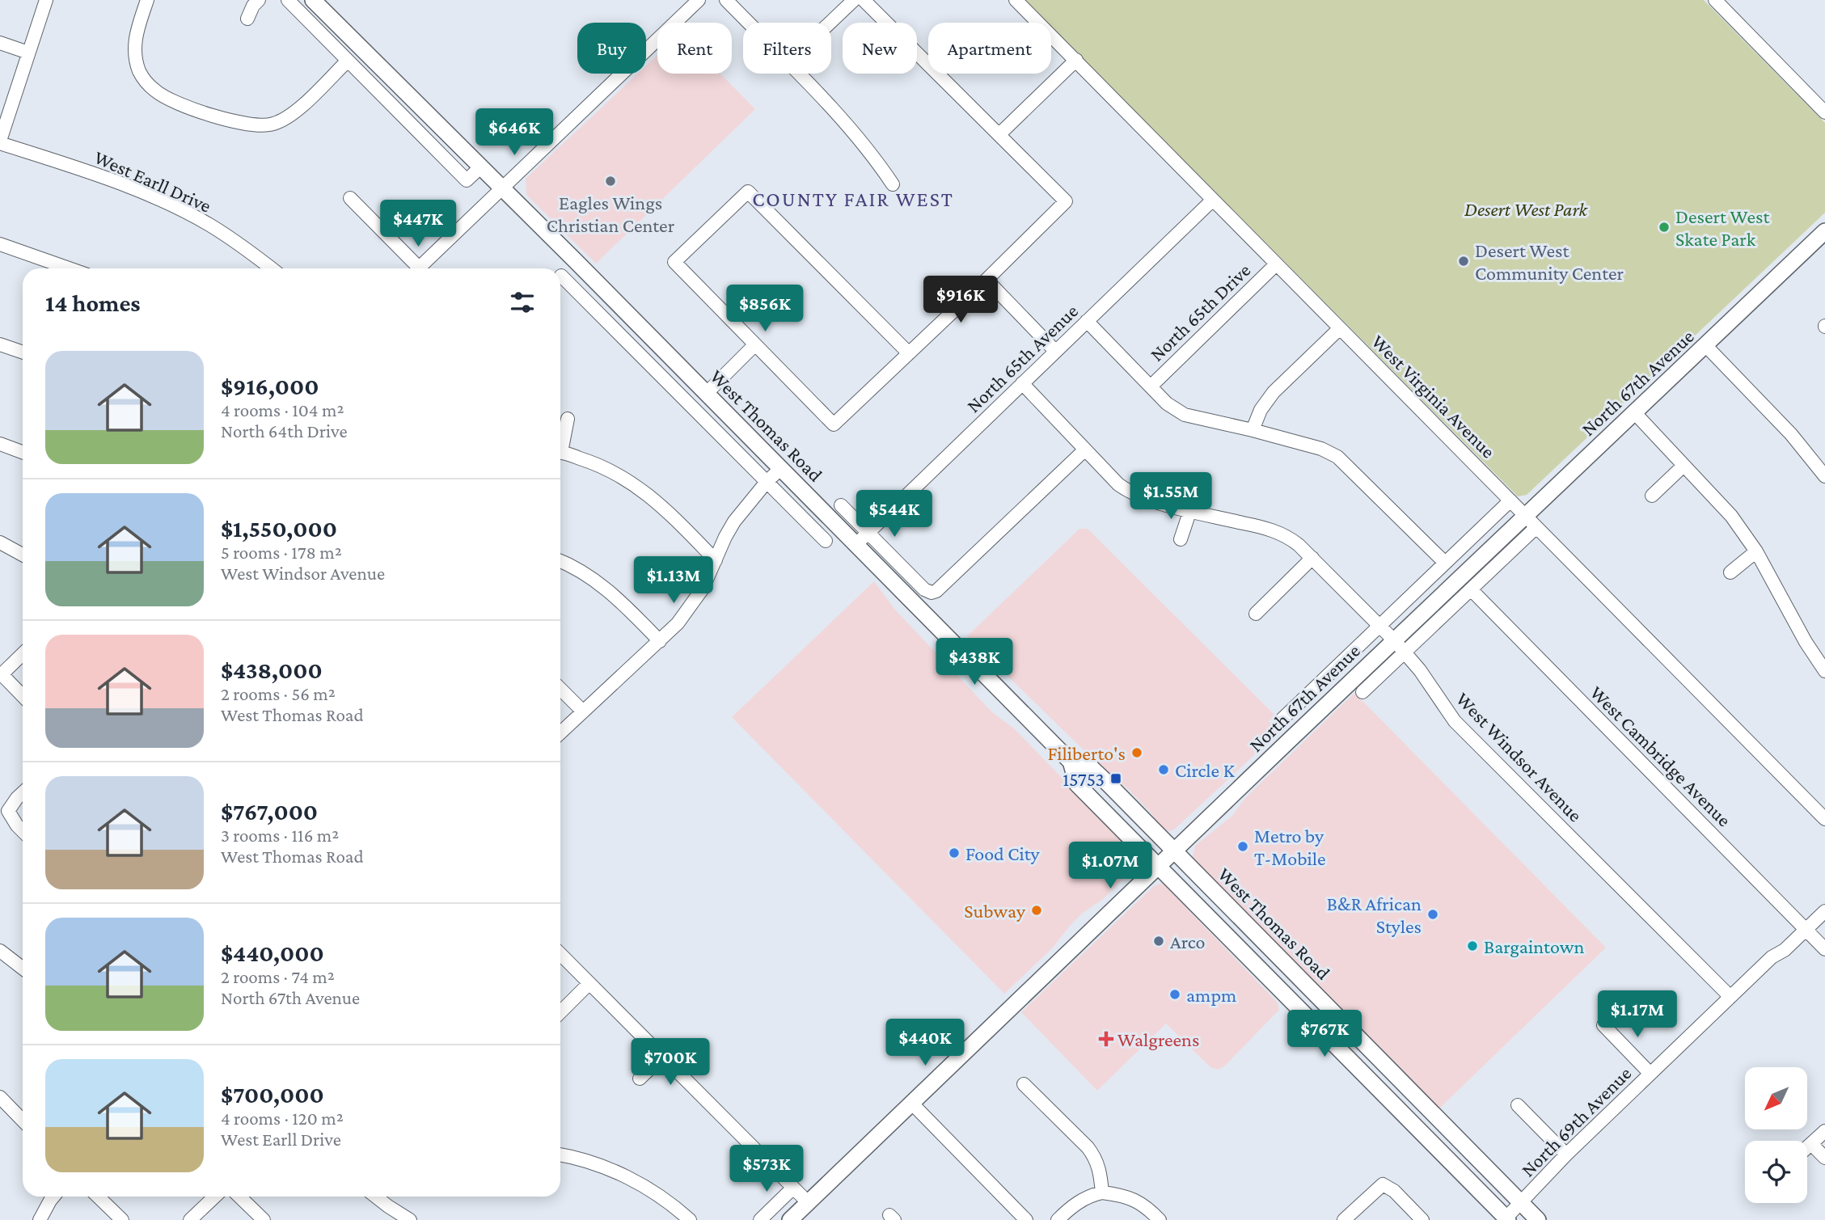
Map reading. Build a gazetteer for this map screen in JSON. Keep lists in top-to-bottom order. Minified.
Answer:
{"streets":{"main road":["North 67th Avenue","West Thomas Road"],"street":["West Earll Drive","North 65th Drive","North 65th Avenue","West Virginia Avenue","West Cambridge Avenue","West Windsor Avenue","North 69th Avenue"]},"crossings":[["North 65th Drive","West Virginia Avenue"],["North 65th Avenue","West Virginia Avenue"],["North 65th Avenue","West Thomas Road"],["North 65th Avenue","West Windsor Avenue"],["North 67th Avenue","West Virginia Avenue"],["North 67th Avenue","West Thomas Road"],["North 67th Avenue","West Cambridge Avenue"],["North 67th Avenue","West Windsor Avenue"],["West Thomas Road","West Windsor Avenue"],["West Thomas Road","North 69th Avenue"],["West Cambridge Avenue","North 69th Avenue"],["West Windsor Avenue","North 69th Avenue"]],"districts":["COUNTY FAIR WEST"],"parks":["Desert West Park"],"places":{"other":["Eagles Wings Christian Center","Desert West Skate Park","Desert West Community Center","Filiberto's","Circle K","Metro by T-Mobile","Food City","Subway","B&R African Styles","Arco","Bargaintown","ampm"],"transit":["15753"],"health":["Walgreens"]},"north":"bottom left","page":{"chip":["Buy","Rent","Filters","New","Apartment"],"price":["$646K","$447K","$916K","$856K","$1.55M","$544K","$1.13M","$438K","$1.07M","$1.17M","$767K","$440K","$700K","$573K"],"heading":"14 homes","list":[{"name":"$916,000","note":"4 rooms · 104 m² · North 64th Drive"},{"name":"$1,550,000","note":"5 rooms · 178 m² · West Windsor Avenue"},{"name":"$438,000","note":"2 rooms · 56 m² · West Thomas Road"},{"name":"$767,000","note":"3 rooms · 116 m² · West Thomas Road"},{"name":"$440,000","note":"2 rooms · 74 m² · North 67th Avenue"},{"name":"$700,000","note":"4 rooms · 120 m² · West Earll Drive"}]}}
